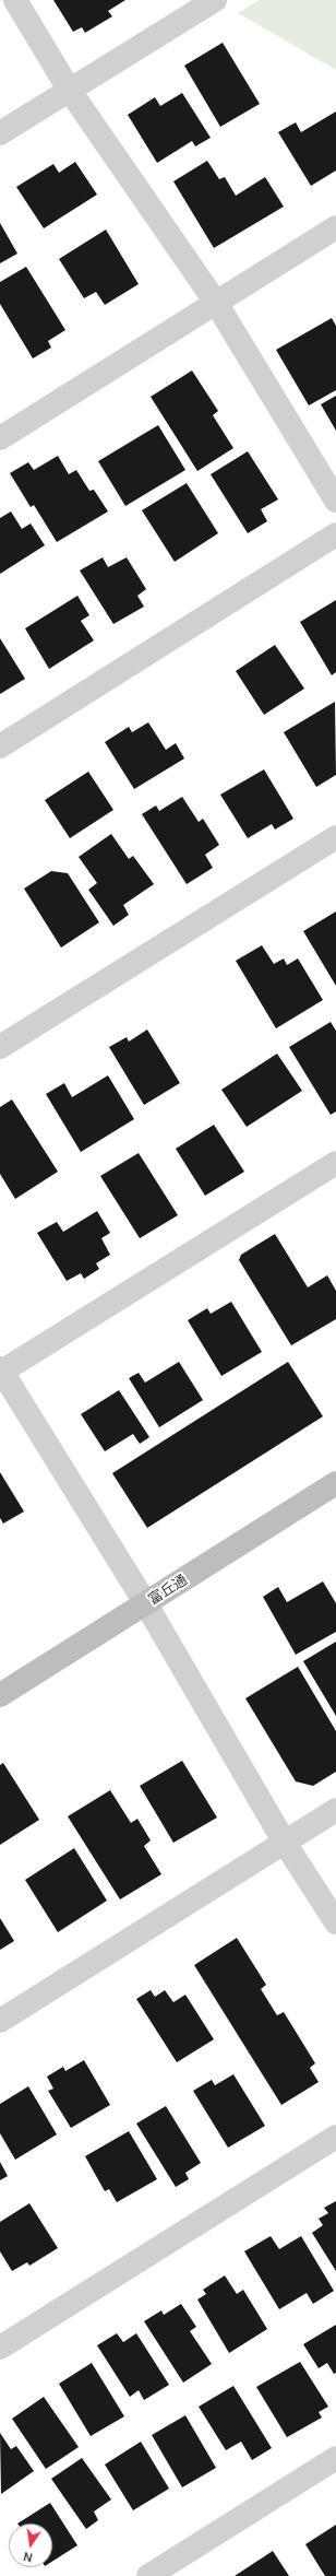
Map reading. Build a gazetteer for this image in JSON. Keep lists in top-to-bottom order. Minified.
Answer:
{"streets":{"street":["富丘通"]},"north":"bottom"}
